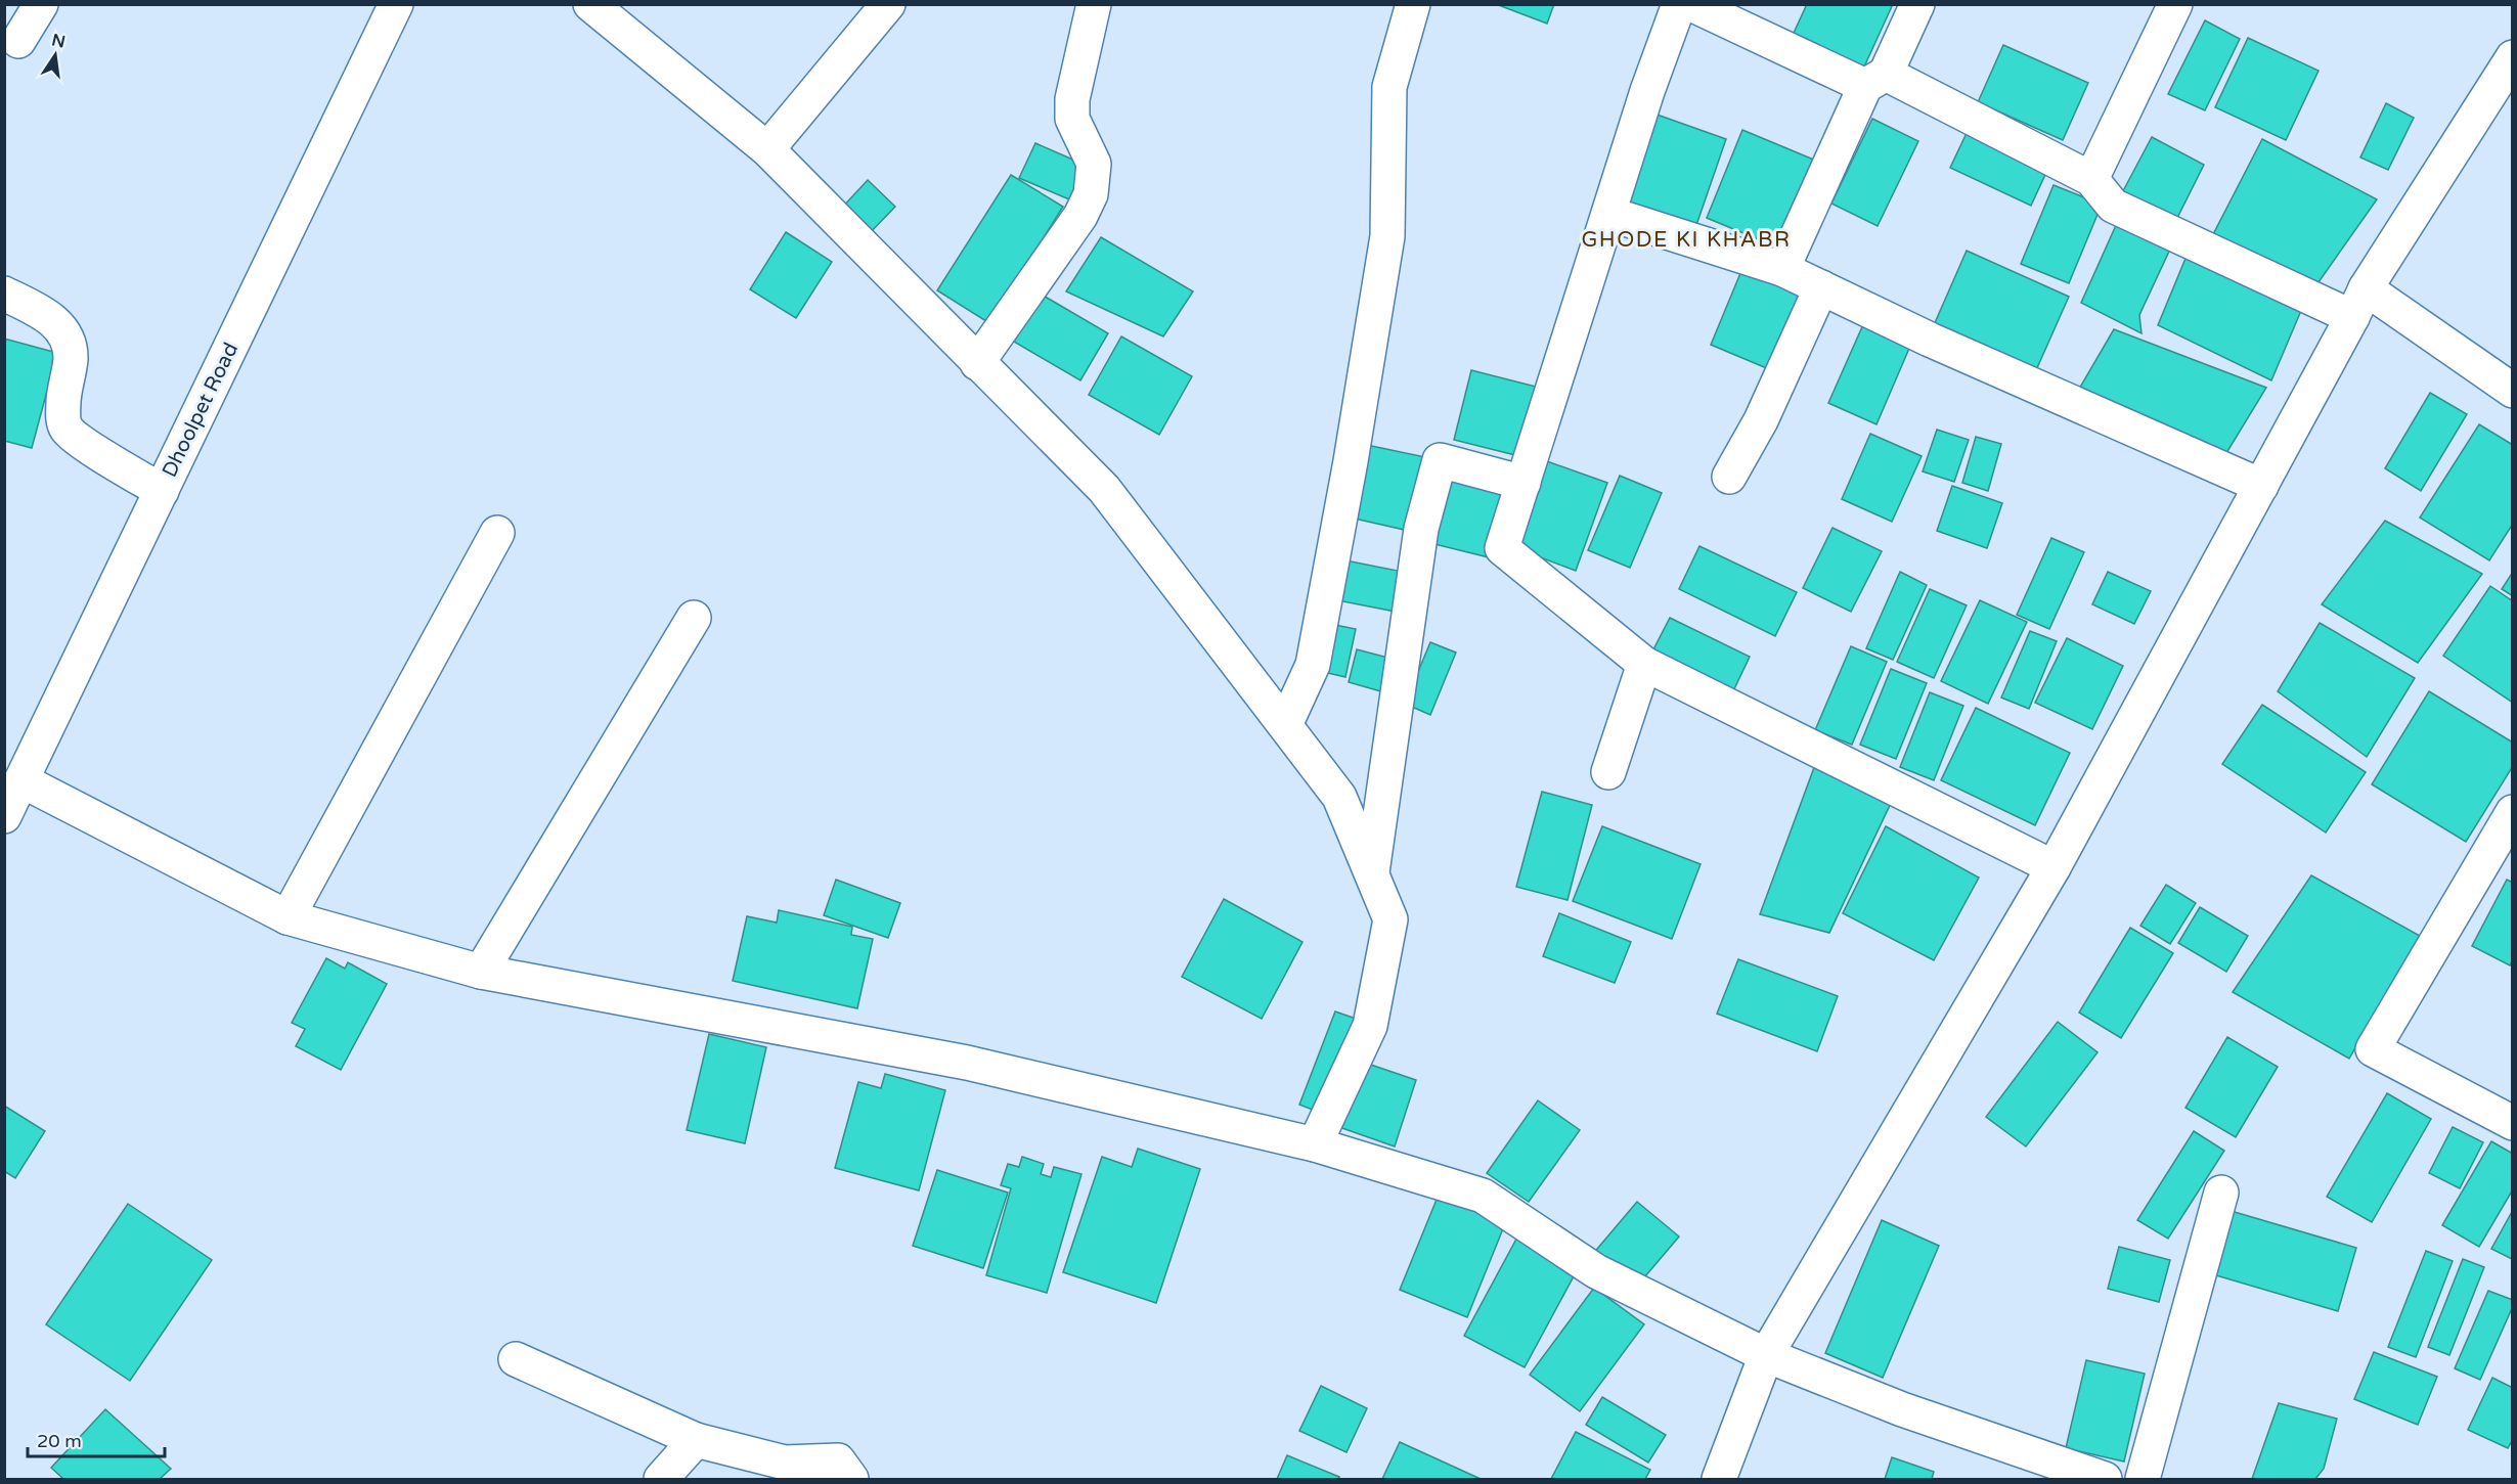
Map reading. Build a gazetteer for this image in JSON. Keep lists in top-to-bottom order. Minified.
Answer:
{"streets":{"street":["Dhoolpet Road"]},"districts":["GHODE KI KHABR"],"scale_bar":"20 m","north":"top"}
